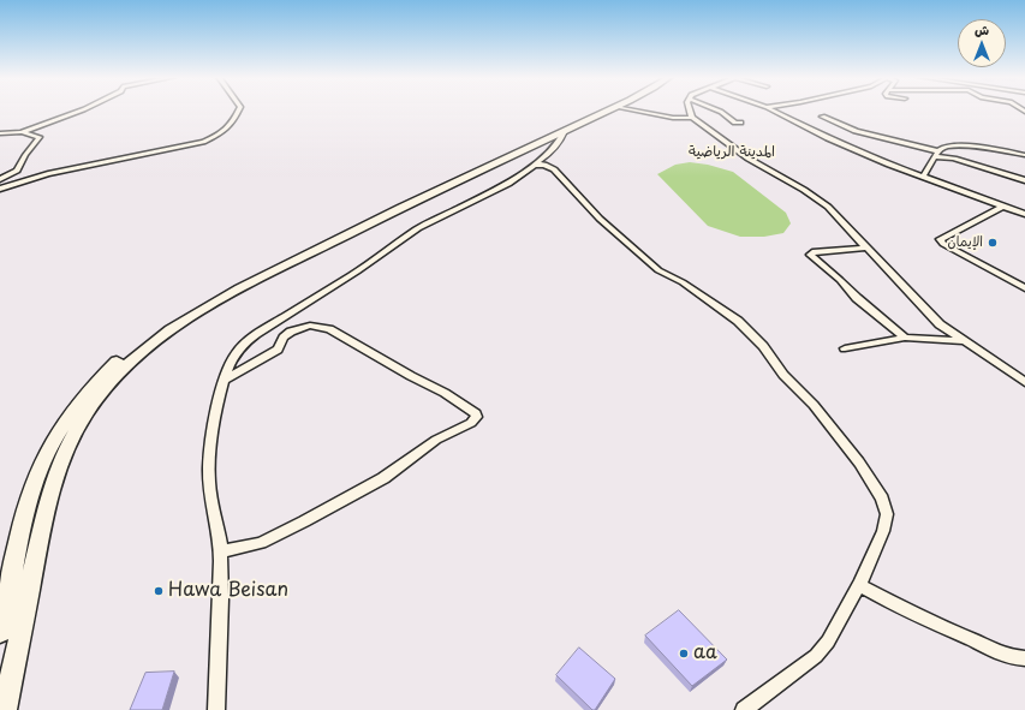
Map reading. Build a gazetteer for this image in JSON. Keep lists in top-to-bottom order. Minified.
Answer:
{"districts":["المدينة الرياضية"],"places":["الإيمان","Hawa Beisan","aa"],"north":"top"}
